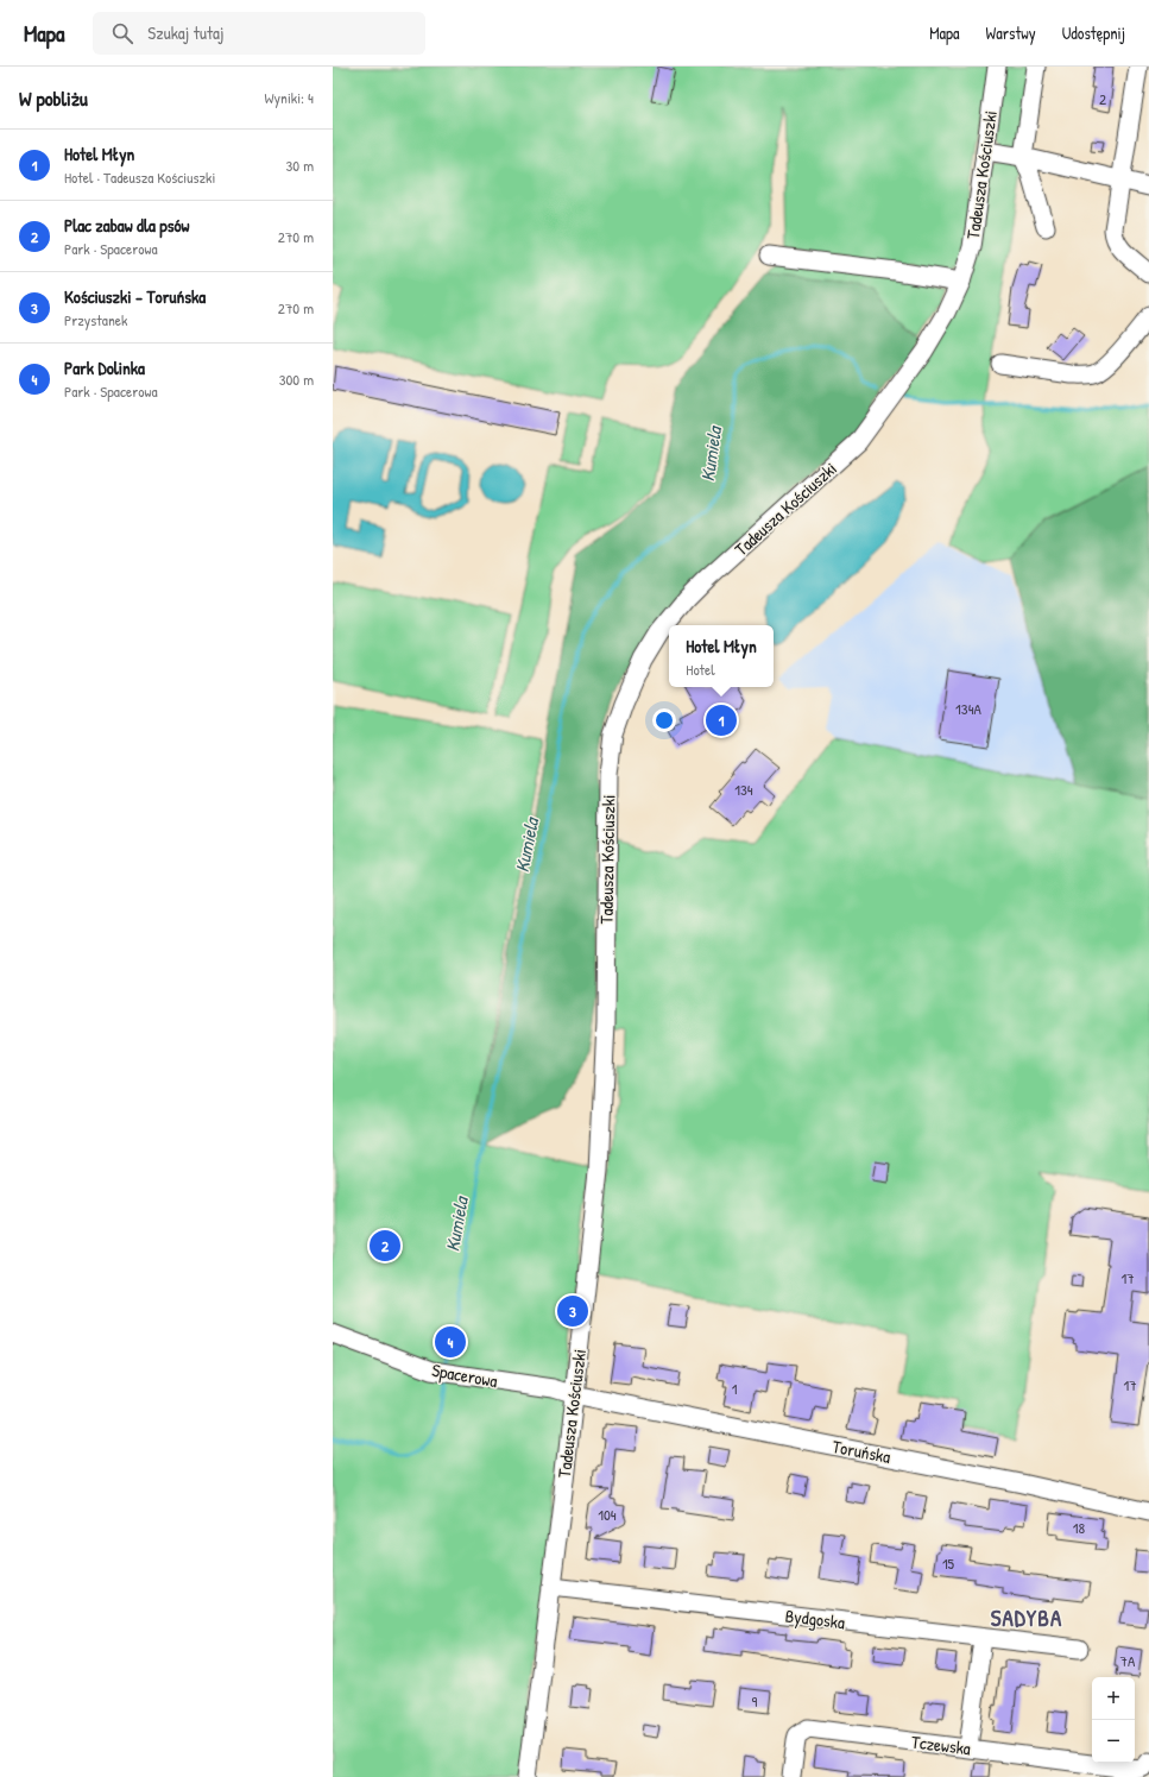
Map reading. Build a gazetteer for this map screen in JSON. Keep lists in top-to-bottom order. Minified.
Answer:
{"streets":{"street":["Tadeusza Kościuszki","Spacerowa","Toruńska","Bydgoska","Tczewska"]},"crossings":[["Tadeusza Kościuszki","Spacerowa"],["Tadeusza Kościuszki","Toruńska"],["Tadeusza Kościuszki","Bydgoska"],["Spacerowa","Toruńska"]],"districts":["SADYBA"],"water":["Kumiela"],"house_numbers":["2","134A","134","17","17","1","104","18","15","7A","9"],"page":{"header":"Mapa","search":"Szukaj tutaj","nav":["Mapa","Warstwy","Udostępnij"],"heading":["W pobliżu","Wyniki: 4"],"list":[{"mark":"1","name":"Hotel Młyn","note":"Hotel · Tadeusza Kościuszki","value":"30 m"},{"mark":"2","name":"Plac zabaw dla psów","note":"Park · Spacerowa","value":"270 m"},{"mark":"3","name":"Kościuszki - Toruńska","note":"Przystanek","value":"270 m"},{"mark":"4","name":"Park Dolinka","note":"Park · Spacerowa","value":"300 m"}],"popup":["Hotel Młyn","Hotel"],"pins":["1","2","3","4"],"map_buttons":["+","−"]}}
